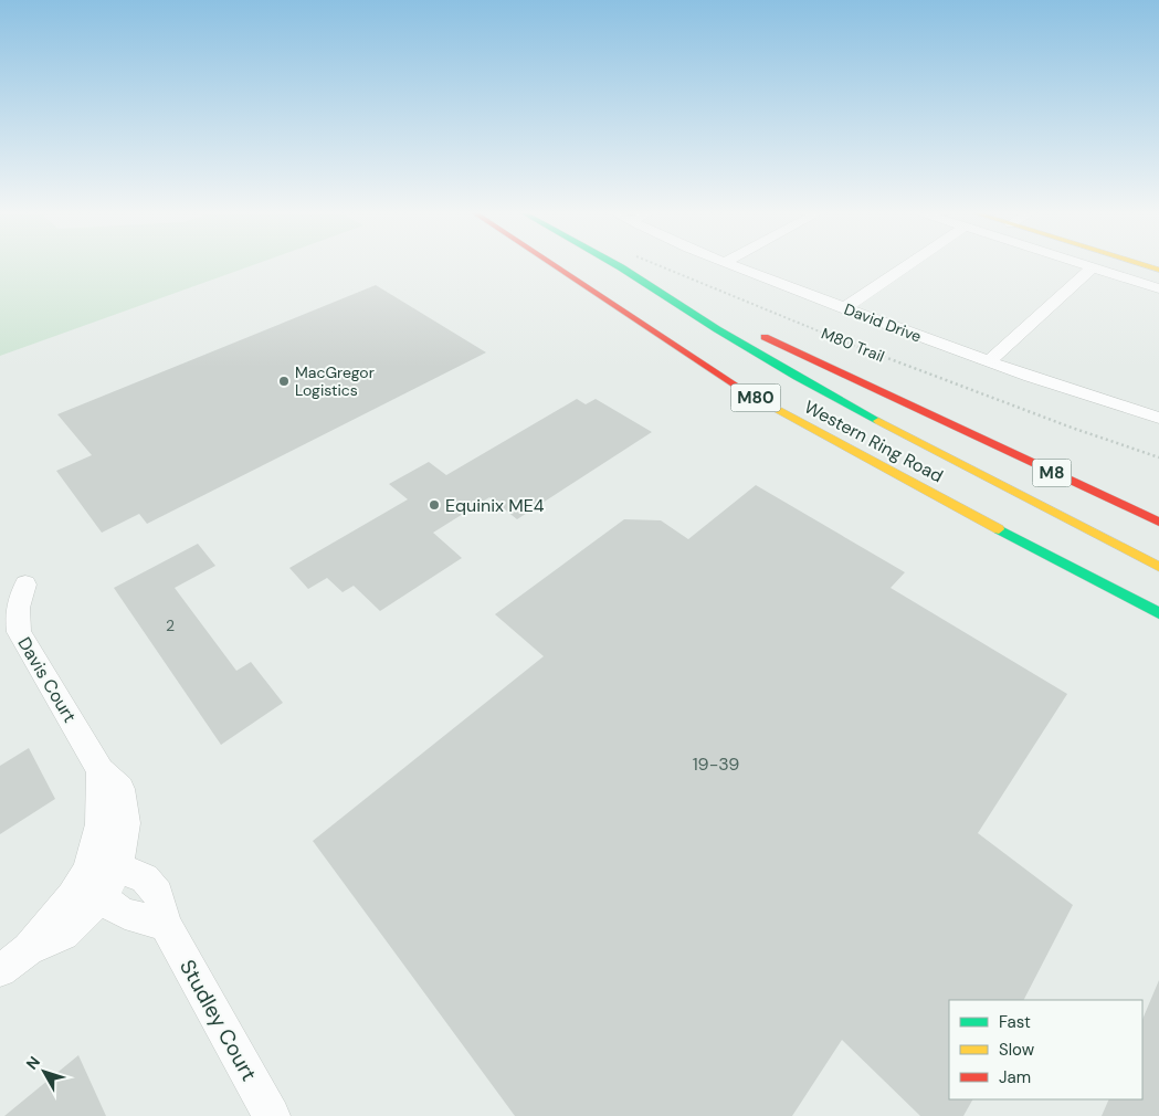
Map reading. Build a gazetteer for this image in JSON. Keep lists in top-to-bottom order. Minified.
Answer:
{"streets":{"main road":["M80","Western Ring Road","M8"],"street":["David Drive","Davis Court","Studley Court"],"path":["M80 Trail"]},"crossings":[["Davis Court","Studley Court"]],"places":["MacGregor Logistics","Equinix ME4"],"house_numbers":["2","19-39"],"legend":["Fast","Slow","Jam"],"north":"top left"}
